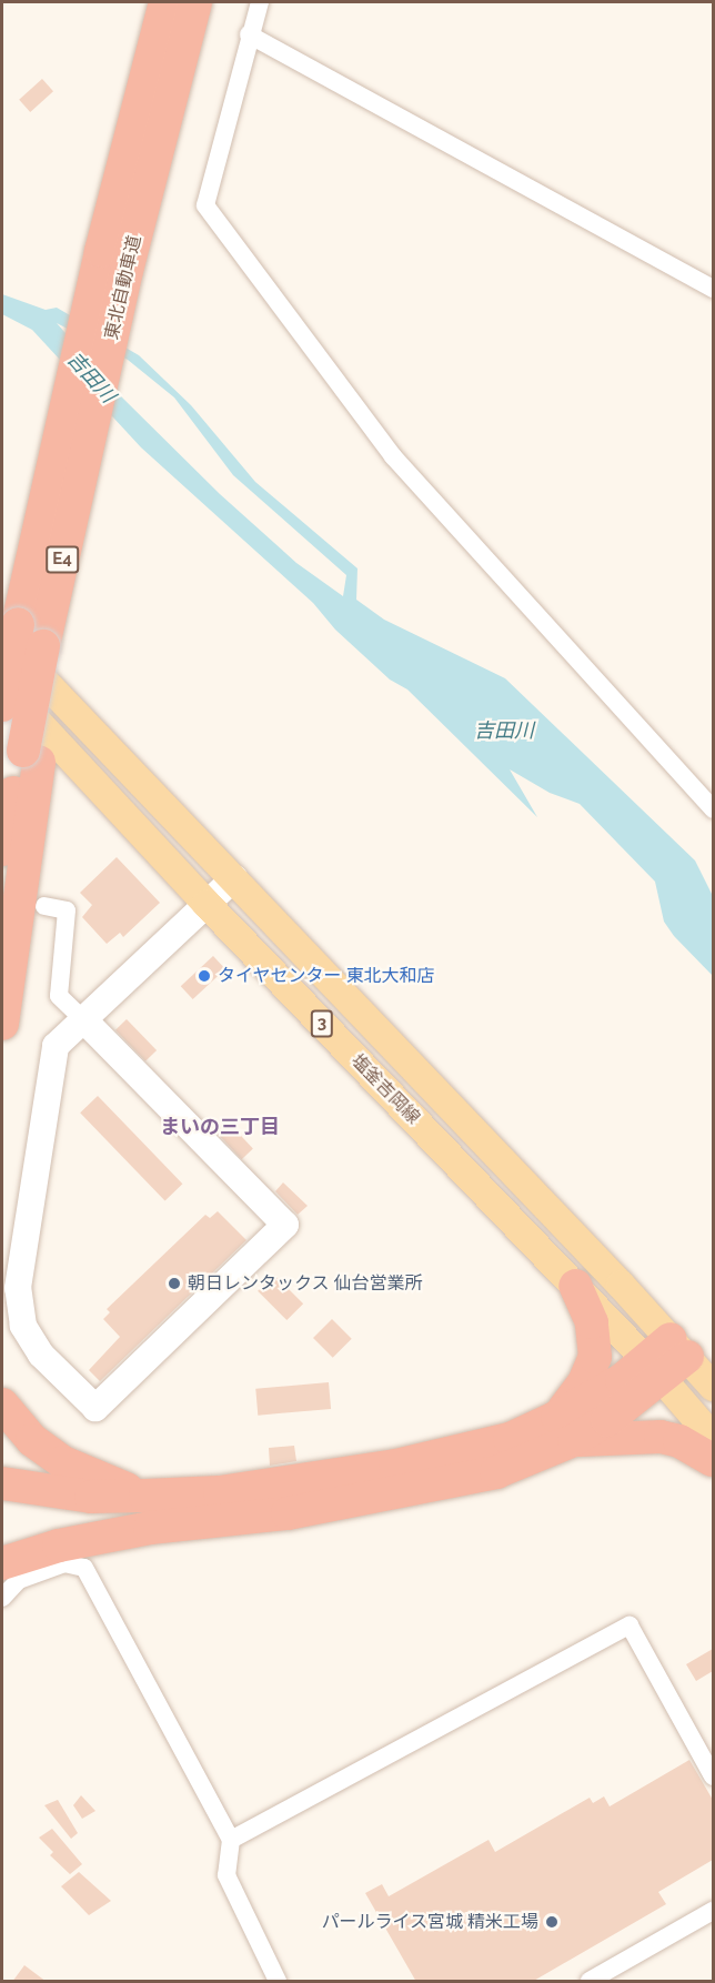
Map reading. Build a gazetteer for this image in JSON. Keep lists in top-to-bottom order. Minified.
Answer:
{"streets":{"highway":["東北自動車道","E4"],"main road":["3","塩釜吉岡線"]},"crossings":[["東北自動車道","塩釜吉岡線"]],"districts":["まいの三丁目"],"water":["吉田川"],"places":["タイヤセンター 東北大和店","朝日レンタックス 仙台営業所","パールライス宮城 精米工場"]}
